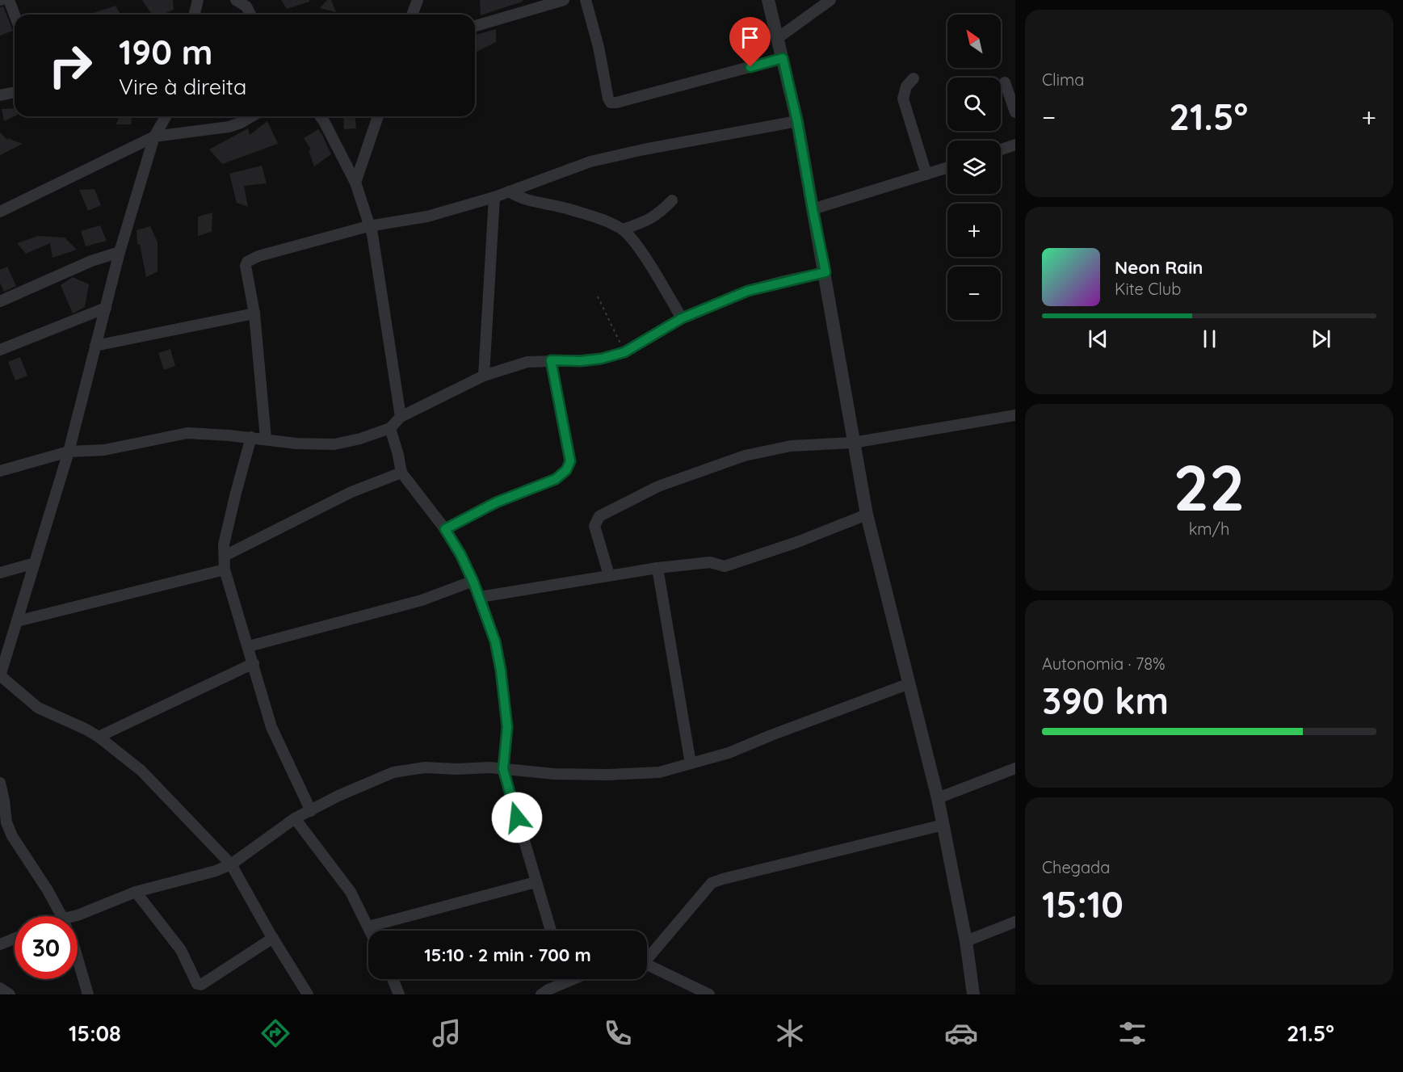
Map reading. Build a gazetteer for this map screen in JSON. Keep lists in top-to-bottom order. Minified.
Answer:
{"north":"top left","page":{"tile":["Clima",["22","km/h"],["Autonomia · 78%","390 km"],["Chegada","15:10"]],"map_buttons":["+","−"],"turn":["190 m","Vire à direita"],"heat":["−","21.5°","+"],"song":["Neon Rain","Kite Club"],"limit":"30","trip":"15:10 · 2 min · 700 m","tabs":["15:08","21.5°"]}}
